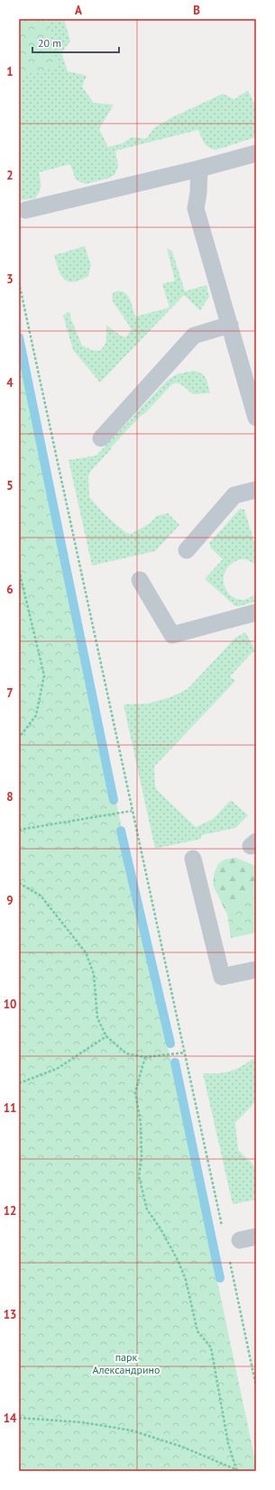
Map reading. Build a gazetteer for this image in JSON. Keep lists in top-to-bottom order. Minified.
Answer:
{"parks":["парк Александрино"],"scale_bar":"20 m","grid":{"columns":["A","B"],"rows":["1","2","3","4","5","6","7","8","9","10","11","12","13","14"]}}
